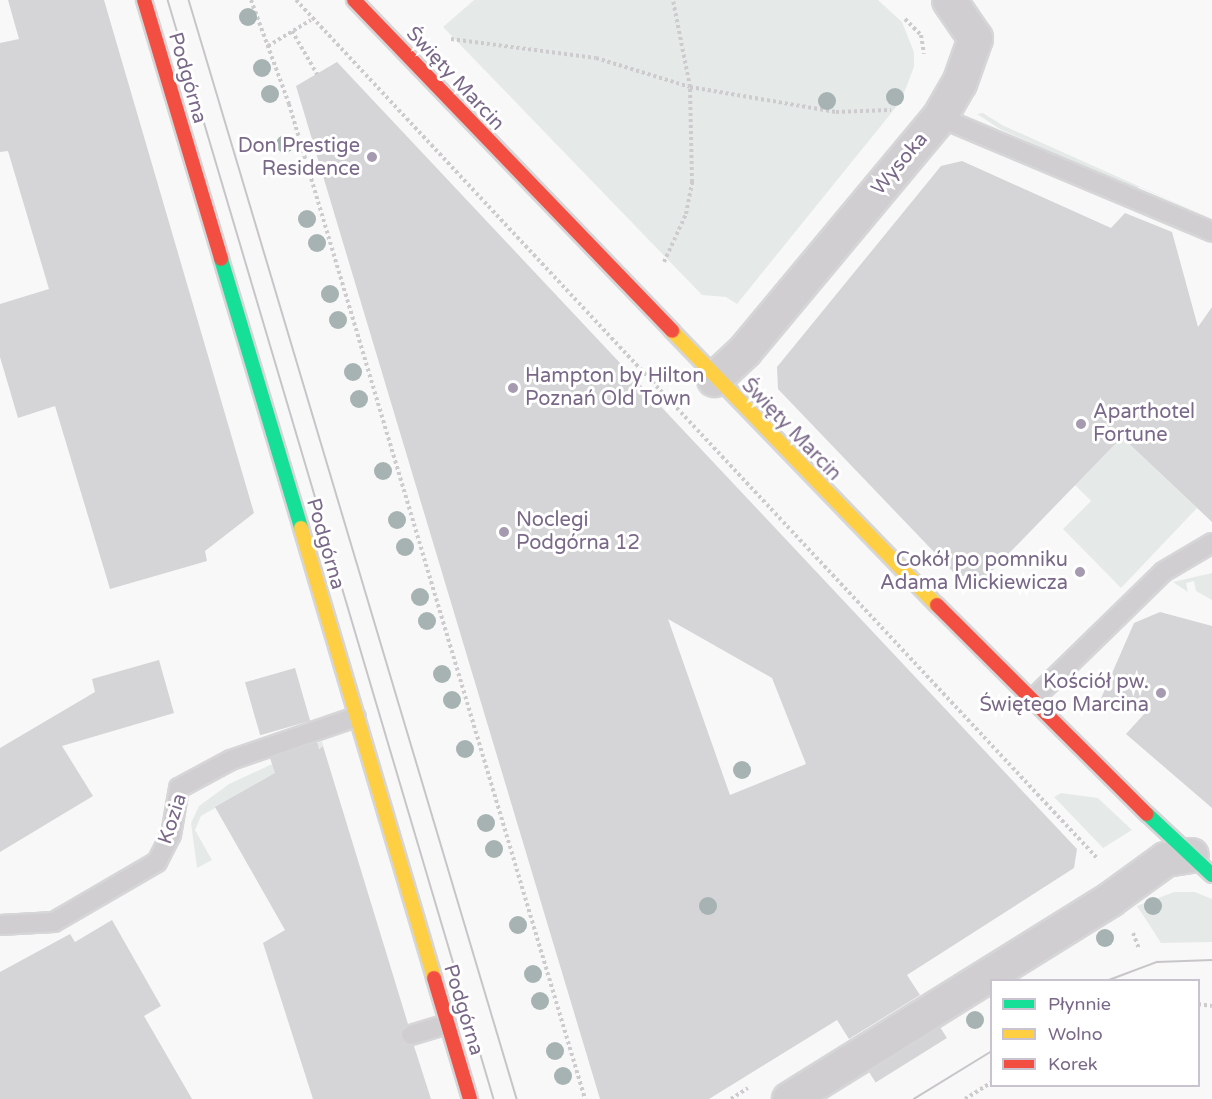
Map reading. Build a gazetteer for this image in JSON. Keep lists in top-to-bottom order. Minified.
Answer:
{"streets":{"street":["Podgórna","Święty Marcin","Wysoka"],"lane":["Kozia"]},"crossings":[["Podgórna","Kozia"],["Święty Marcin","Wysoka"]],"places":["Don Prestige Residence","Hampton by Hilton Poznań Old Town","Aparthotel Fortune","Noclegi Podgórna 12","Cokół po pomniku Adama Mickiewicza","Kościół pw. Świętego Marcina"],"legend":["Płynnie","Wolno","Korek"]}
